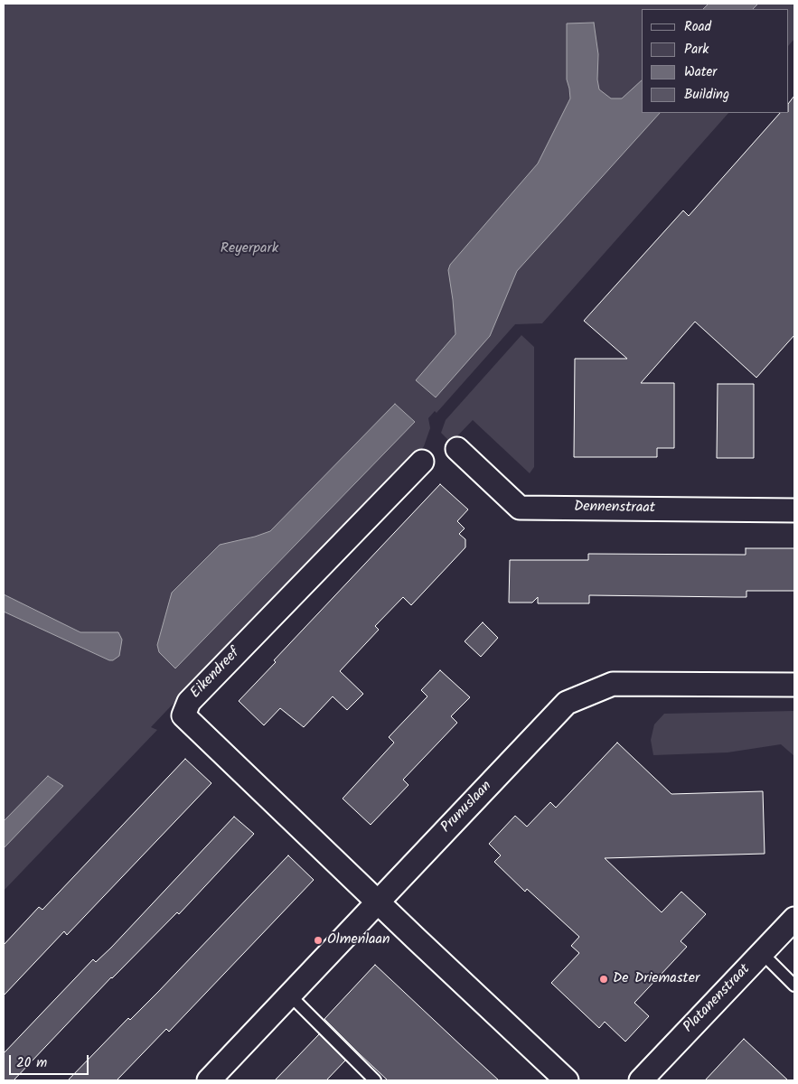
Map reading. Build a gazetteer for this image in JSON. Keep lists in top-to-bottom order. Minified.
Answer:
{"streets":{"street":["Dennenstraat","Eikendreef","Prunuslaan","Platanenstraat"]},"crossings":[["Eikendreef","Prunuslaan"]],"parks":["Reyerpark"],"places":["Olmenlaan","De Driemaster"],"legend":["Road","Park","Water","Building"],"scale_bar":"20 m"}
